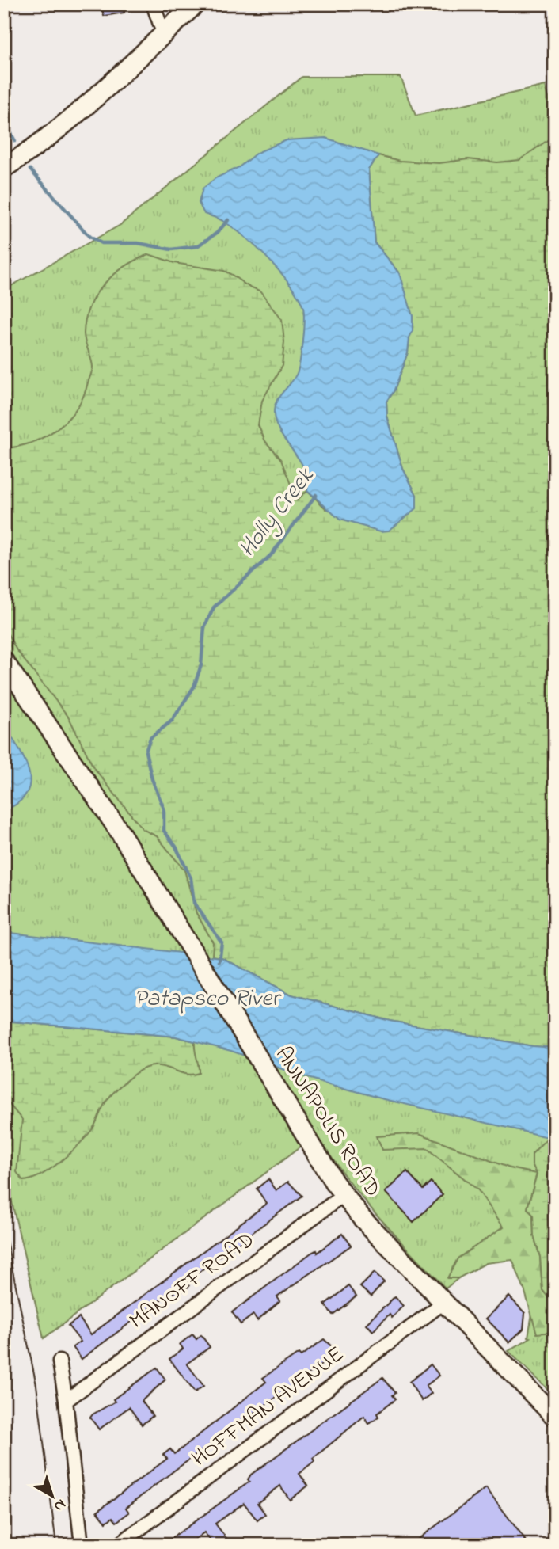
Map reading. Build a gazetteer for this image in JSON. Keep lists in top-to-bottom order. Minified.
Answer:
{"streets":{"main road":["ANNAPOLIS ROAD"],"street":["MANOFF ROAD","HOFFMAN AVENUE"]},"crossings":[["ANNAPOLIS ROAD","MANOFF ROAD"],["ANNAPOLIS ROAD","HOFFMAN AVENUE"]],"water":["Holly Creek","Patapsco River"],"north":"bottom right"}
